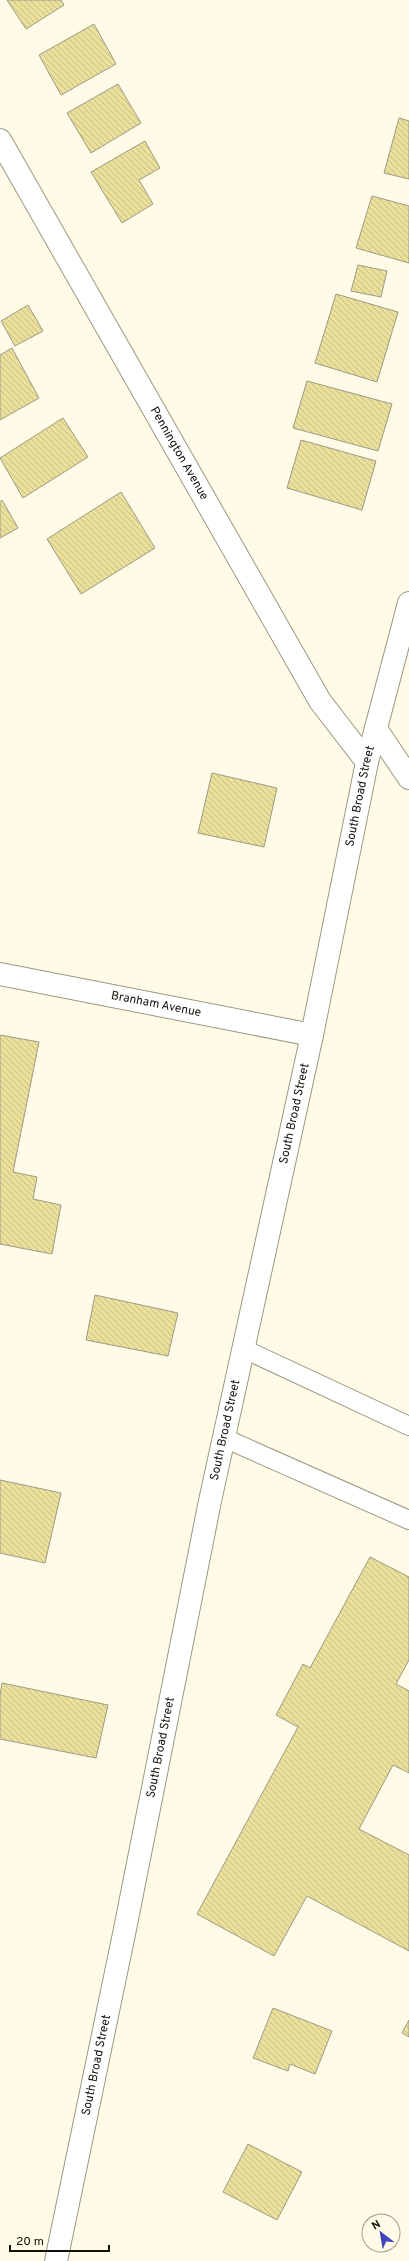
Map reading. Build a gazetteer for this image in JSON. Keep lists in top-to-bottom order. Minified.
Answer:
{"streets":{"main road":["Pennington Avenue","South Broad Street","Branham Avenue"]},"crossings":[["Pennington Avenue","South Broad Street"],["South Broad Street","Branham Avenue"]],"scale_bar":"20 m","north":"top left"}
